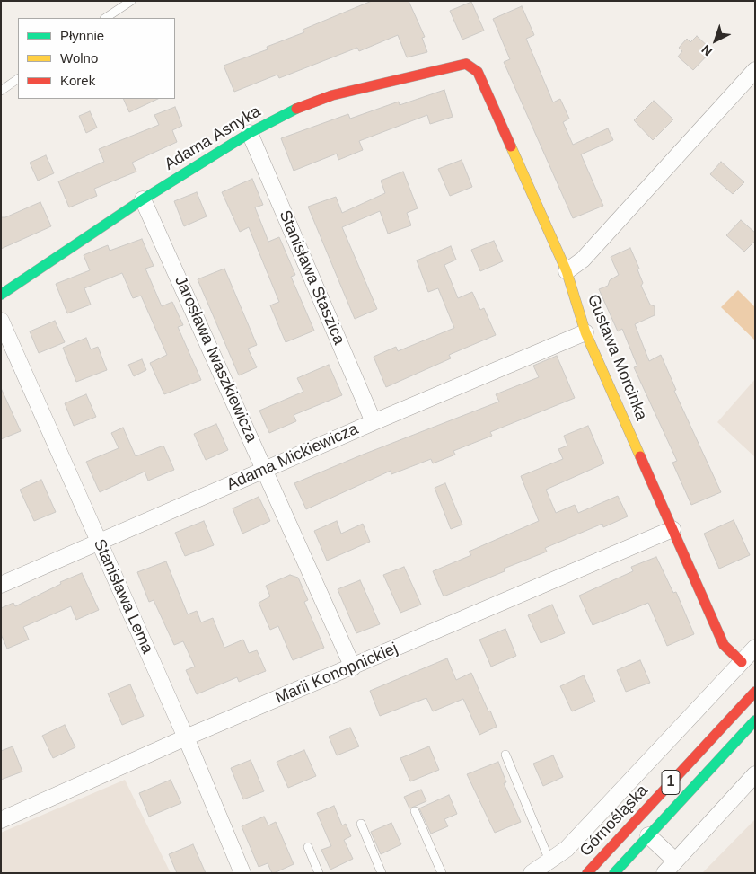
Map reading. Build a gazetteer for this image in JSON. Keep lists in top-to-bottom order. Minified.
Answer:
{"streets":{"street":["Adama Asnyka","Stanisława Staszica","Gustawa Morcinka","Jarosława Iwaszkiewicza","Adama Mickiewicza","Stanisława Lema","Marii Konopnickiej","1","Górnośląska"]},"crossings":[["Adama Asnyka","Stanisława Staszica"],["Adama Asnyka","Gustawa Morcinka"],["Adama Asnyka","Jarosława Iwaszkiewicza"],["Stanisława Staszica","Adama Mickiewicza"],["Gustawa Morcinka","Adama Mickiewicza"],["Gustawa Morcinka","Marii Konopnickiej"],["Jarosława Iwaszkiewicza","Adama Mickiewicza"],["Jarosława Iwaszkiewicza","Marii Konopnickiej"],["Adama Mickiewicza","Stanisława Lema"],["Stanisława Lema","Marii Konopnickiej"]],"legend":["Płynnie","Wolno","Korek"],"north":"bottom left"}
